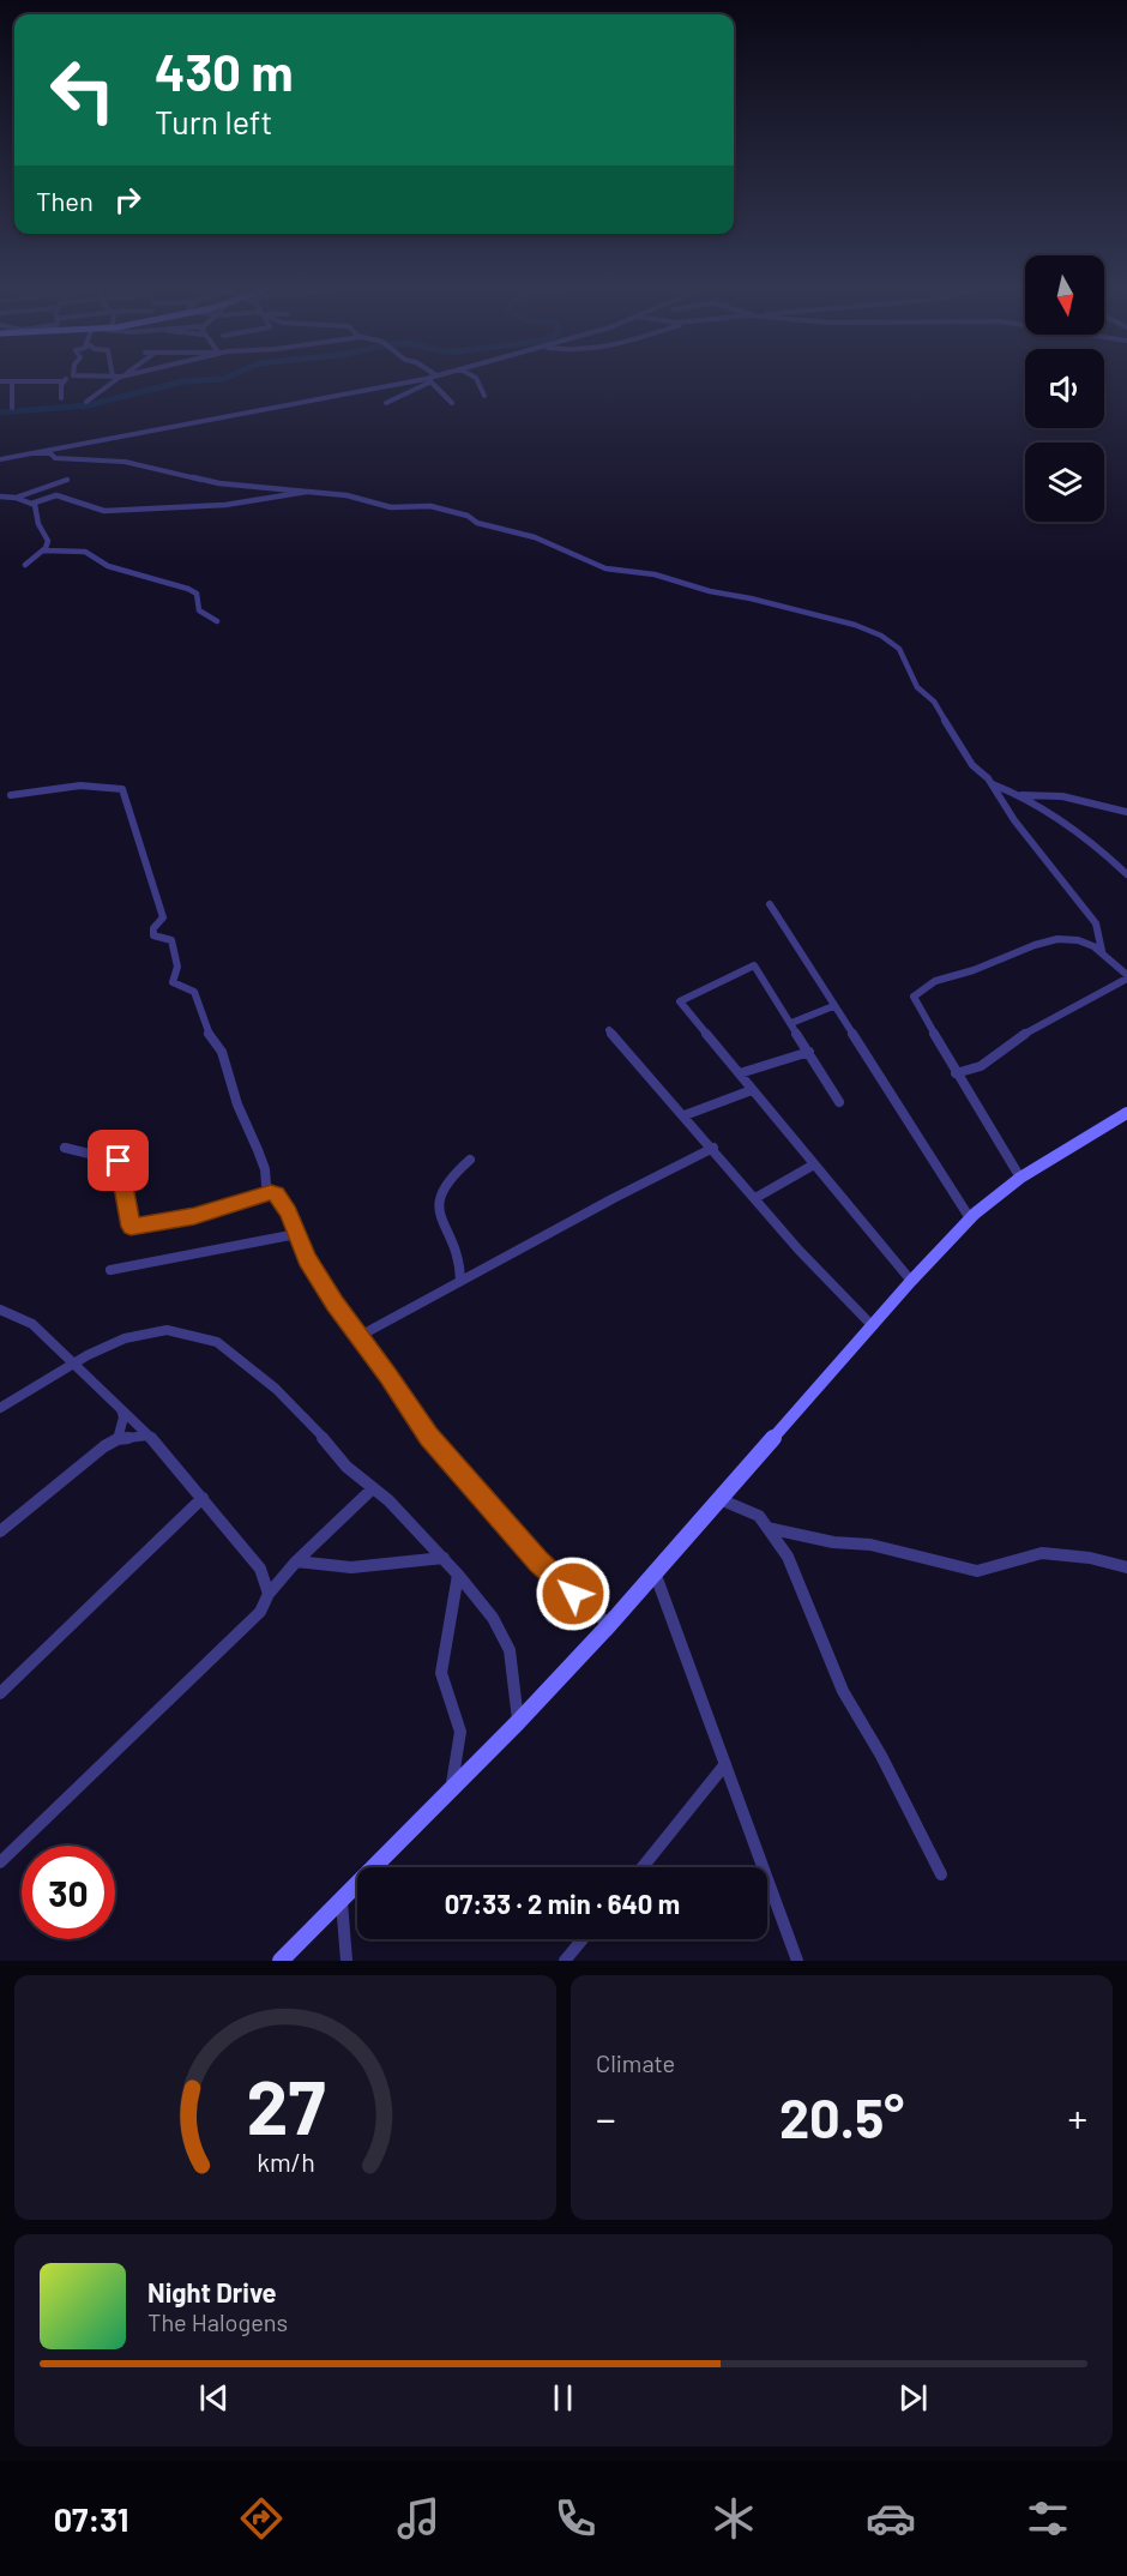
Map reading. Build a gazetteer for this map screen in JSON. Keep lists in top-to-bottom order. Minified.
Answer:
{"north":"bottom","page":{"turn":["430 m","Turn left"],"then":"Then","limit":"30","trip":"07:33 · 2 min · 640 m","tile":"Climate","heat":["−","20.5°","+"],"song":["Night Drive","The Halogens"],"tabs":"07:31","gauge":["27","km/h"]}}
